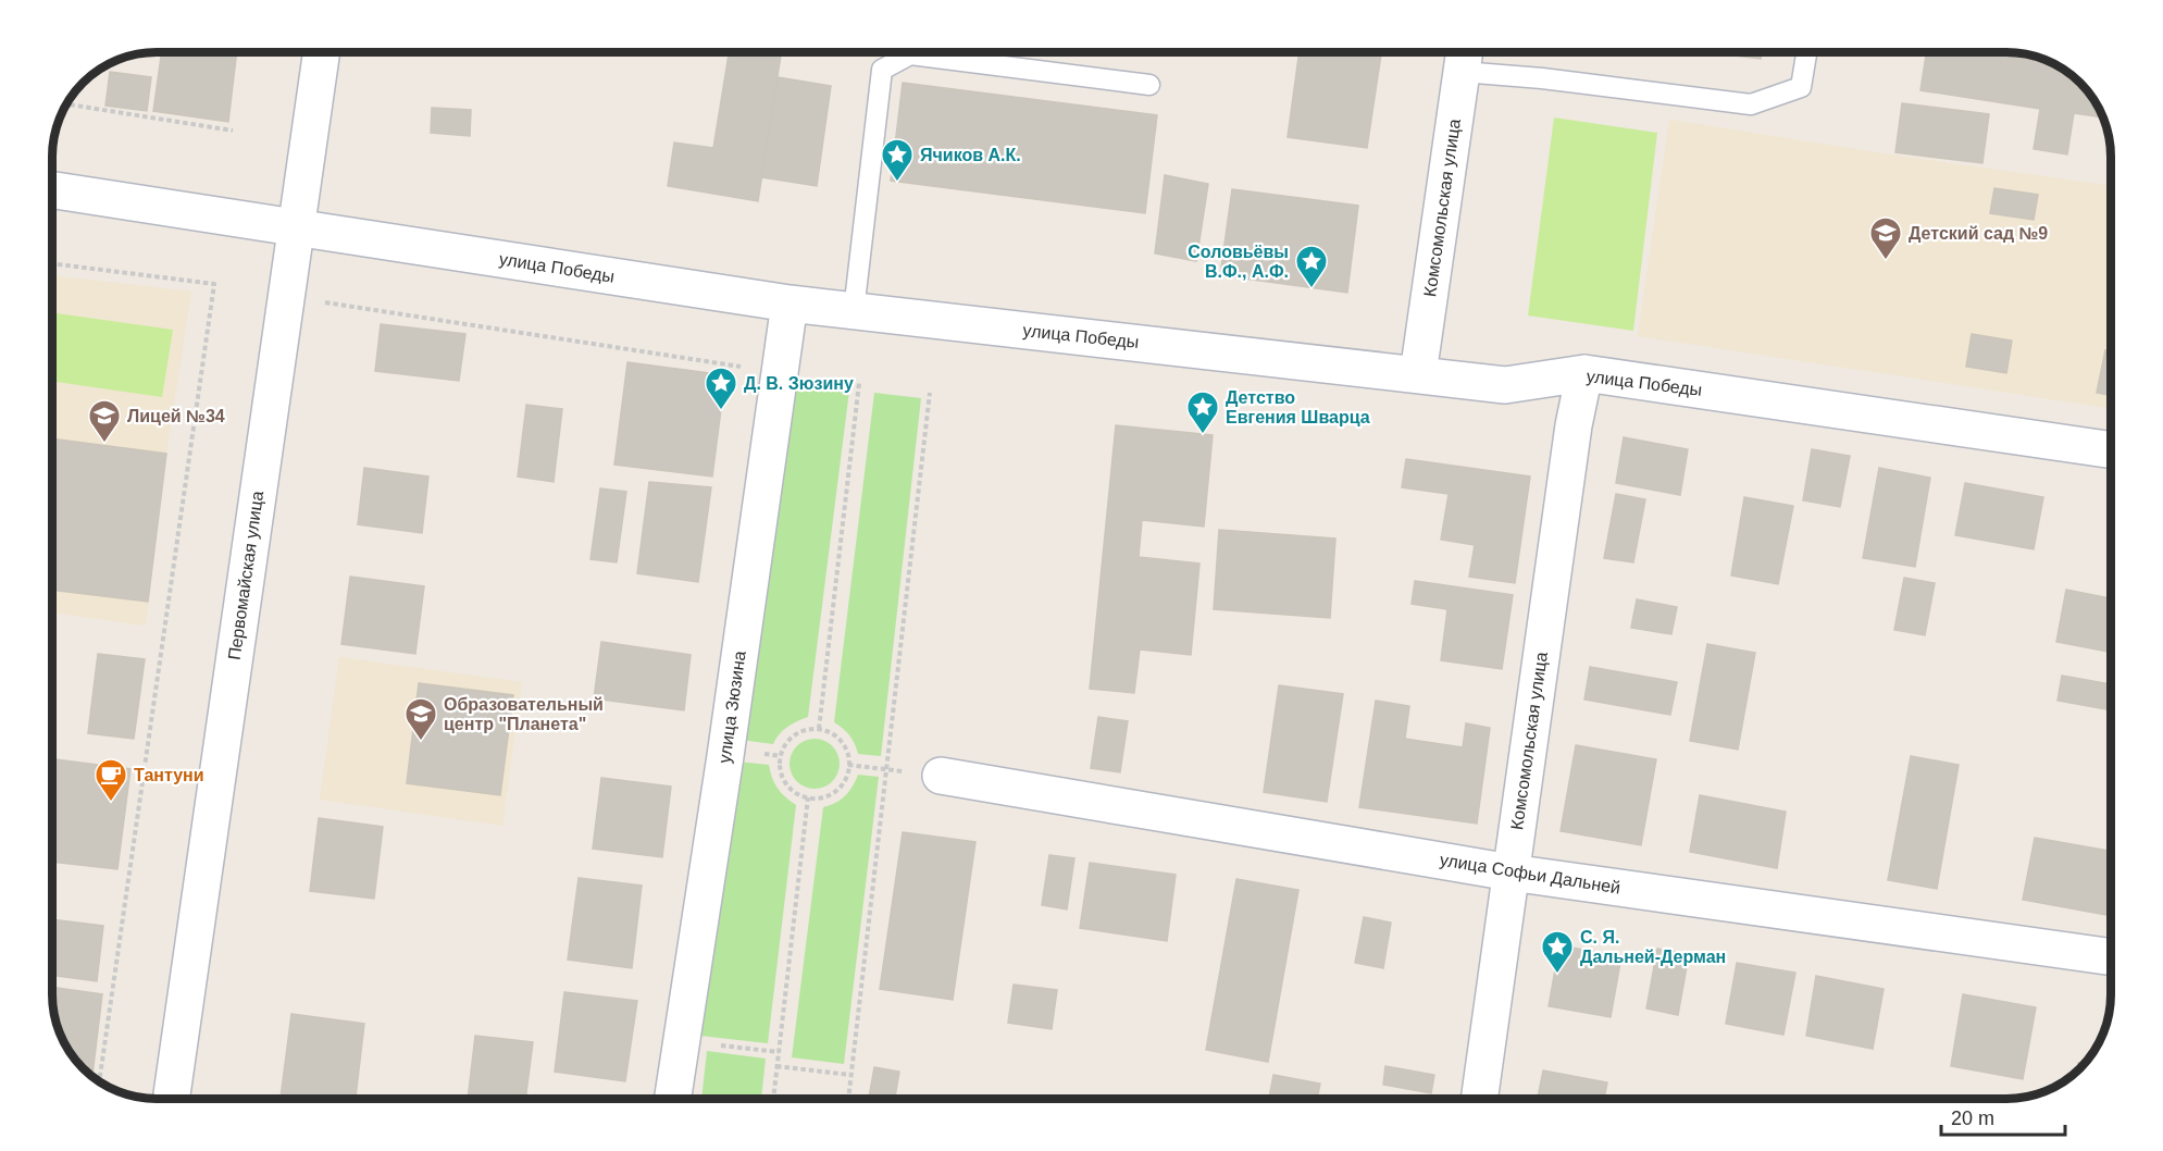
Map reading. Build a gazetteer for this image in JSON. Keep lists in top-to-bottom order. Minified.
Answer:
{"streets":{"street":["Комсомольская улица","улица Победы","Первомайская улица","улица Зюзина","улица Софьи Дальней"]},"crossings":[["Комсомольская улица","улица Победы"],["Комсомольская улица","улица Софьи Дальней"],["улица Победы","Первомайская улица"],["улица Победы","улица Зюзина"]],"places":{"place":["Ячиков А.К.","Соловьёвы В.Ф., А.Ф.","Д. В. Зюзину","Детство Евгения Шварца","С. Я. Дальней-Дерман"],"school or university":["Детский сад №9","Лицей №34","Образовательный центр \"Планета\""],"cafe":["Тантуни"]},"scale_bar":"20 m"}
